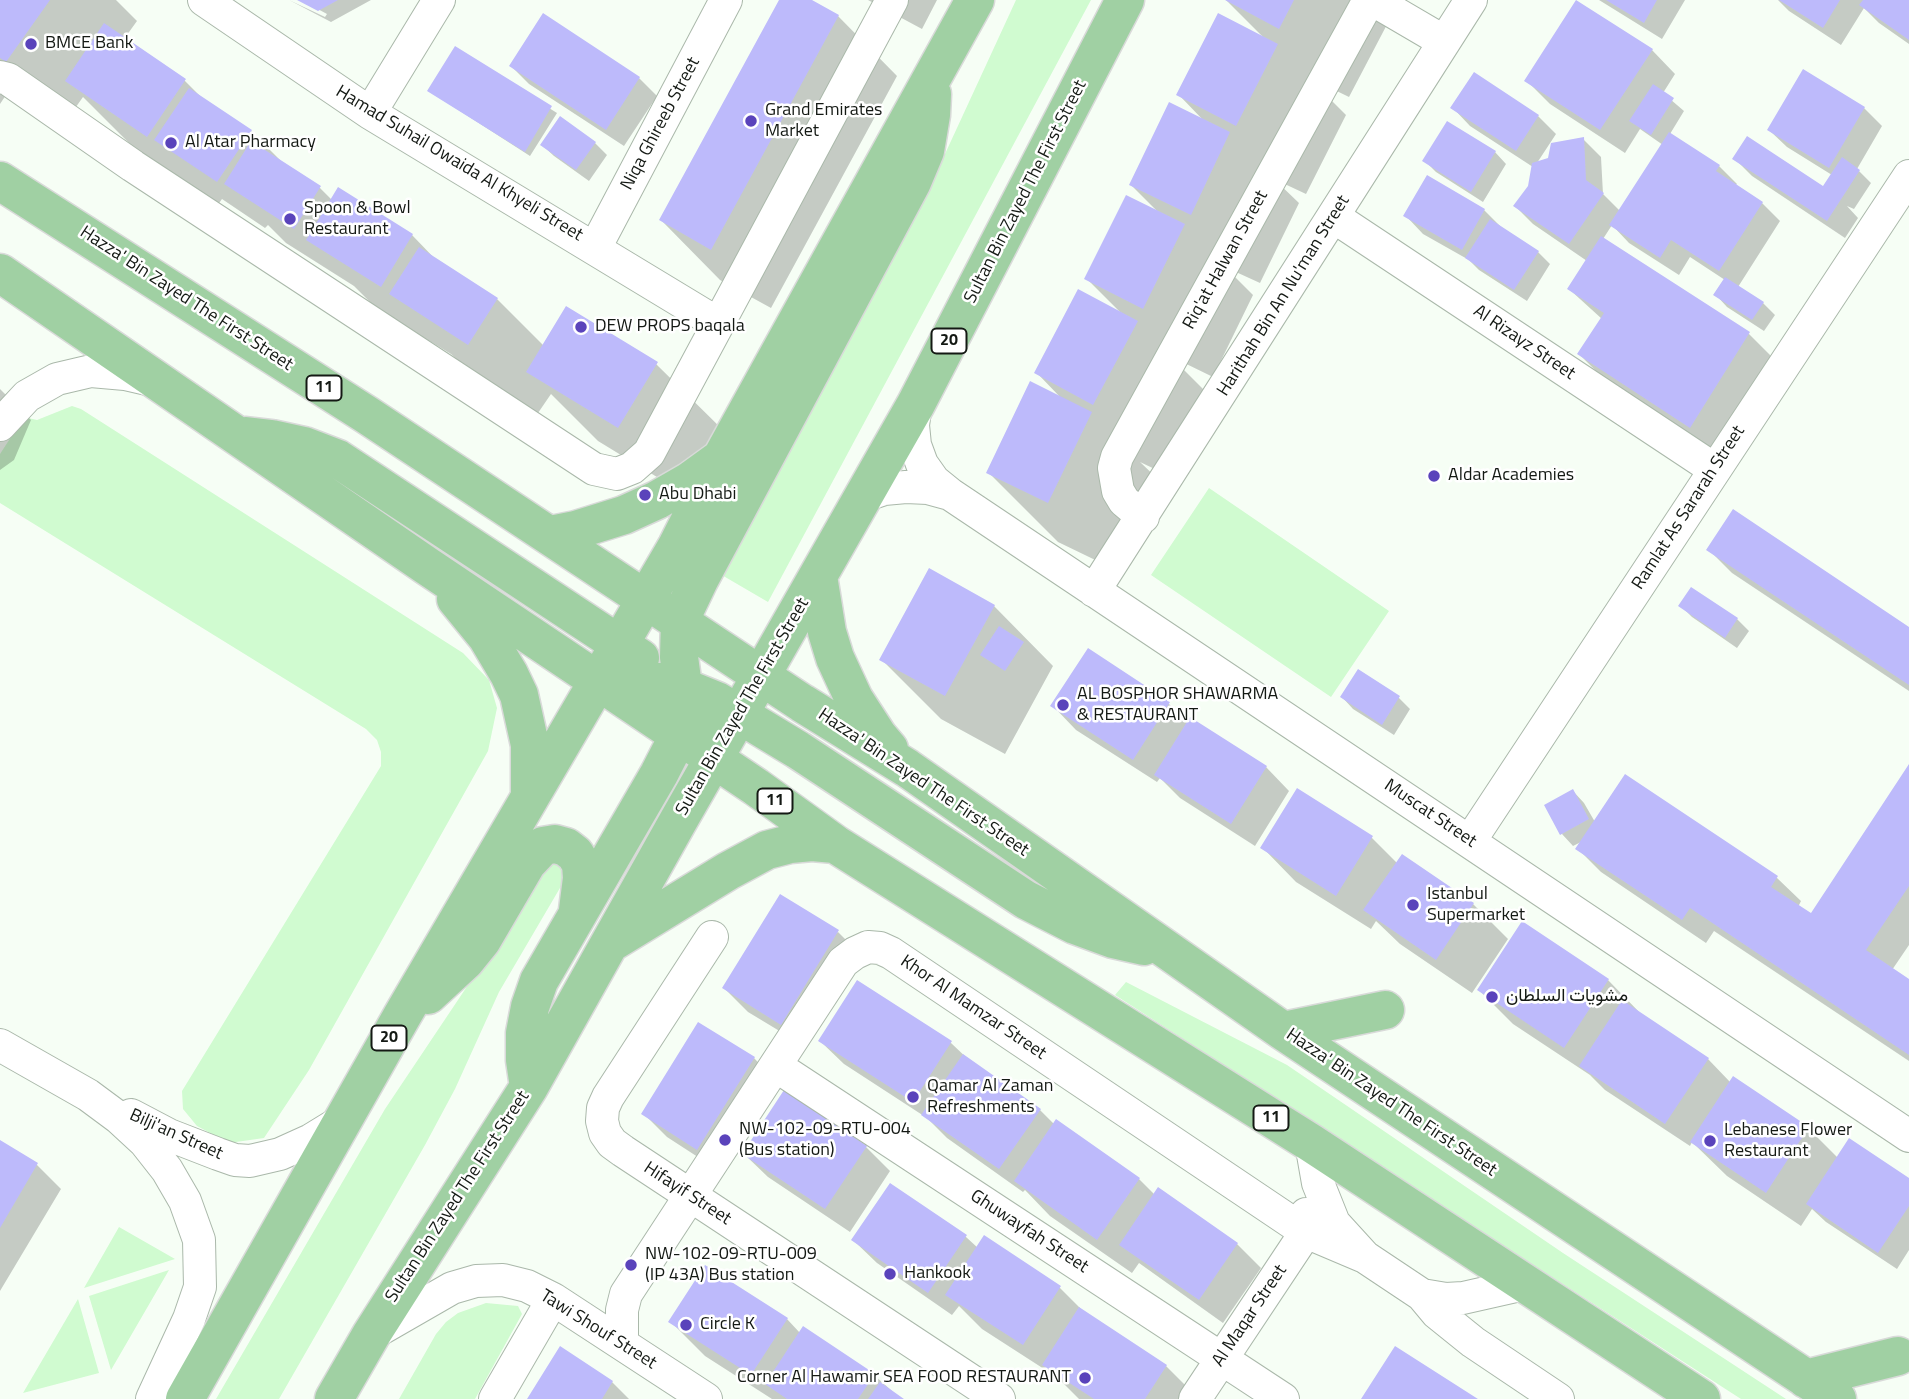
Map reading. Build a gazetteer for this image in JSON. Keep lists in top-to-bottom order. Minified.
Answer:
{"streets":{"main road":["Sultan Bin Zayed The First Street","Hazza' Bin Zayed The First Street","20","11"],"street":["Niqa Ghireeb Street","Hamad Suhail Owaida Al Khyeli Street","Riq'at Halwan Street","Harithah Bin An Nu'man Street","Al Rizayz Street","Ramlat As Sararah Street","Muscat Street","Khor Al Mamzar Street","Bilji'an Street","Hifayif Street","Ghuwayfah Street","Al Maqar Street","Tawi Shouf Street"]},"crossings":[["Niqa Ghireeb Street","Hamad Suhail Owaida Al Khyeli Street"],["Sultan Bin Zayed The First Street","Hazza' Bin Zayed The First Street"],["Sultan Bin Zayed The First Street","11"],["Sultan Bin Zayed The First Street","Muscat Street"],["Sultan Bin Zayed The First Street","Tawi Shouf Street"],["Riq'at Halwan Street","Harithah Bin An Nu'man Street"],["Harithah Bin An Nu'man Street","Al Rizayz Street"],["Harithah Bin An Nu'man Street","Muscat Street"],["Hazza' Bin Zayed The First Street","20"],["20","11"],["20","Bilji'an Street"],["Al Rizayz Street","Ramlat As Sararah Street"],["Ramlat As Sararah Street","Muscat Street"],["Khor Al Mamzar Street","Hifayif Street"],["Khor Al Mamzar Street","Ghuwayfah Street"],["Khor Al Mamzar Street","Al Maqar Street"],["Khor Al Mamzar Street","Tawi Shouf Street"],["Ghuwayfah Street","Al Maqar Street"]],"places":["BMCE Bank","Grand Emirates Market","Al Atar Pharmacy","Spoon & Bowl Restaurant","DEW PROPS baqala","Aldar Academies","Abu Dhabi","AL BOSPHOR SHAWARMA & RESTAURANT","Istanbul Supermarket","مشويات السلطان","Qamar Al Zaman Refreshments","NW-102-09-RTU-004 (Bus station)","Lebanese Flower Restaurant","NW-102-09-RTU-009 (IP 43A) Bus station","Hankook","Circle K","Corner Al Hawamir SEA FOOD RESTAURANT"]}
